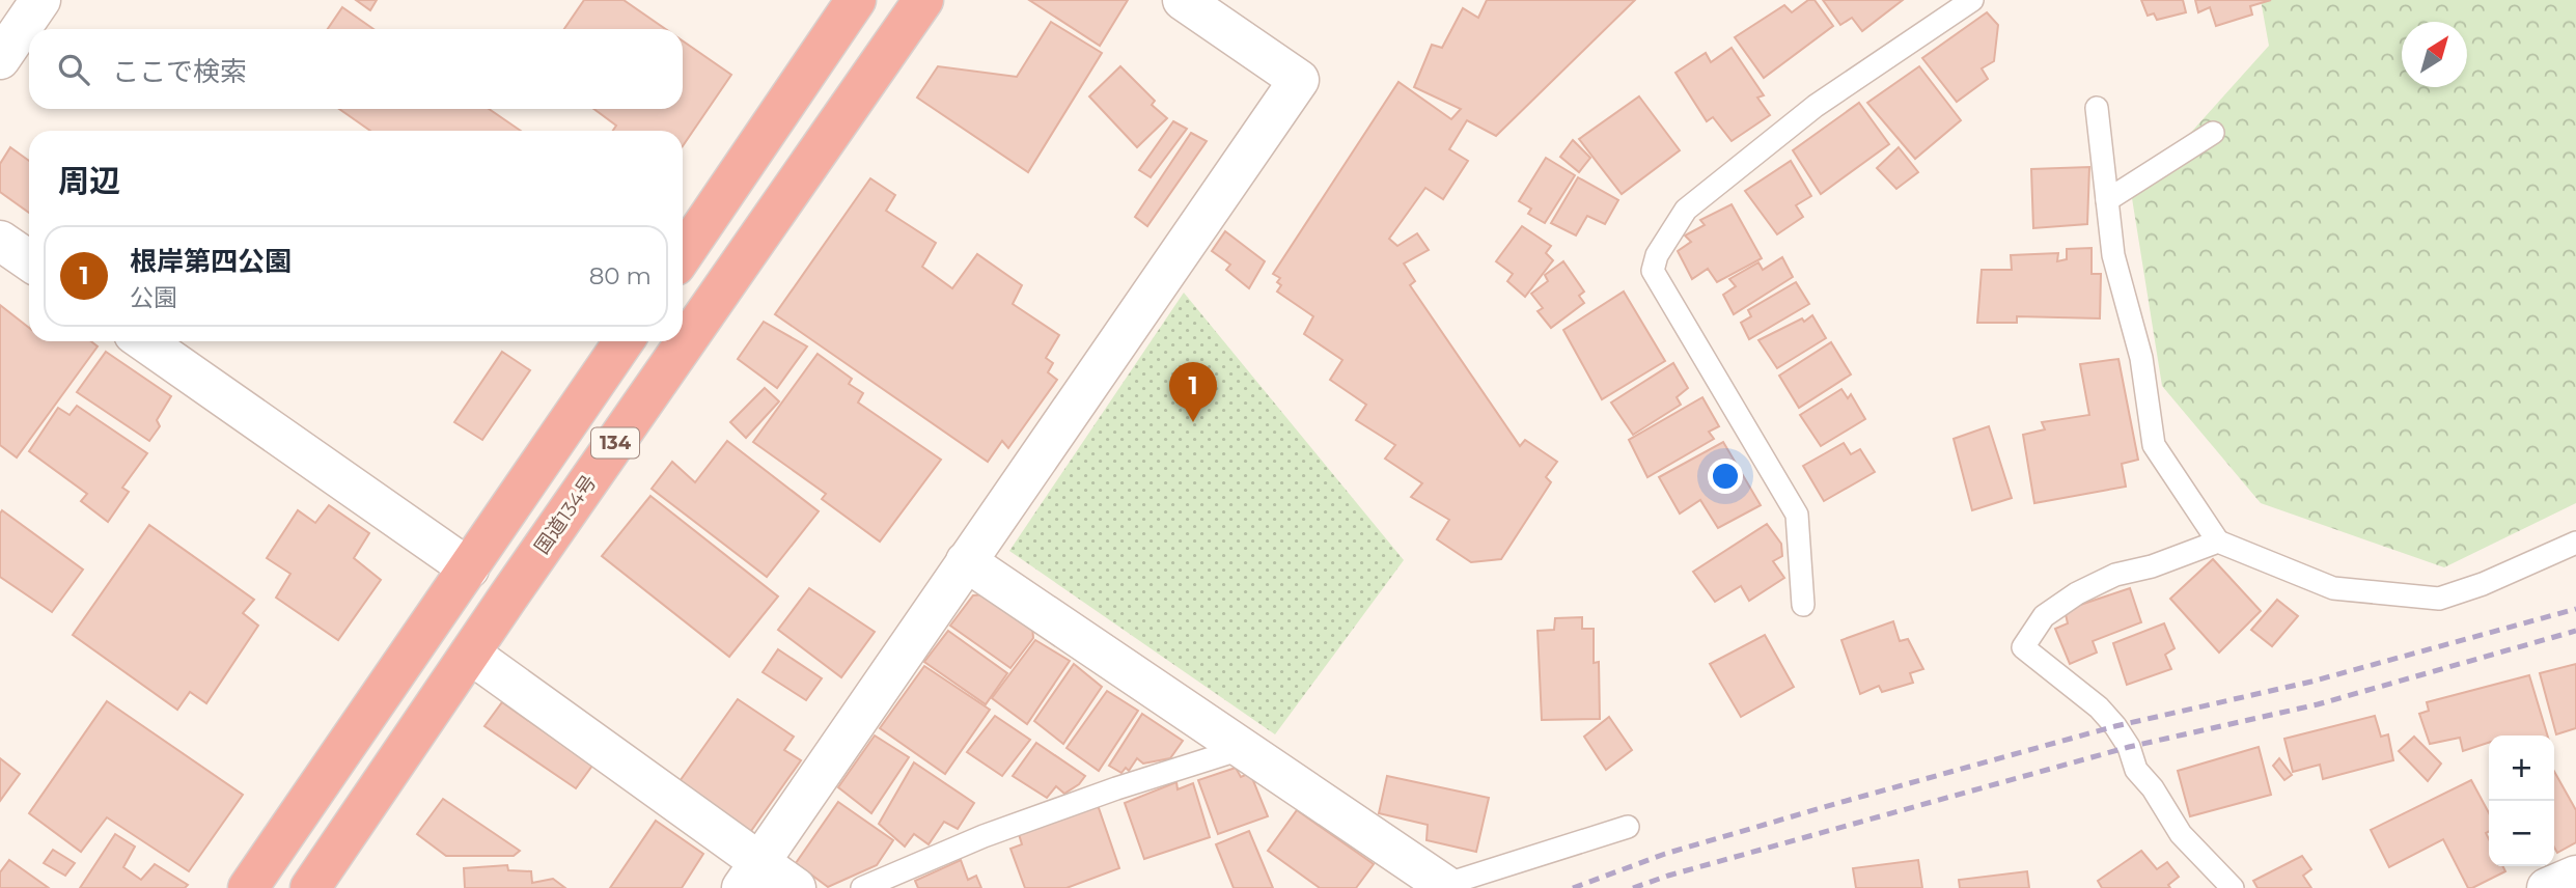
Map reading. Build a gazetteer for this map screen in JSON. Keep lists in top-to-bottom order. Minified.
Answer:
{"streets":{"highway":["134","国道134号"]},"north":"top right","page":{"search":"ここで検索","heading":"周辺","list":[{"mark":"1","name":"根岸第四公園","note":"公園","value":"80 m"}],"pins":"1","map_buttons":["+","−"]}}
